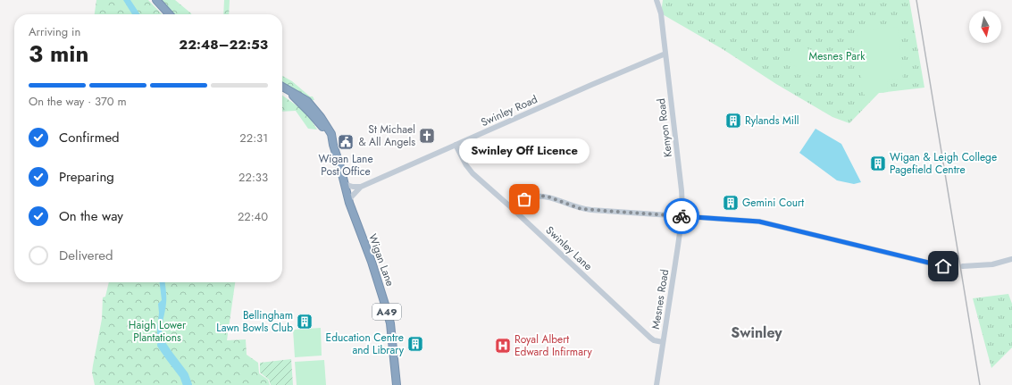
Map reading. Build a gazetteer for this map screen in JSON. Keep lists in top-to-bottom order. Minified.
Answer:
{"streets":{"highway":["Wigan Lane","A49"],"street":["Swinley Road","Kenyon Road","Swinley Lane","Mesnes Road"]},"crossings":[["Swinley Road","Kenyon Road"],["Swinley Road","Swinley Lane"],["Swinley Road","Wigan Lane"],["Kenyon Road","Mesnes Road"],["Swinley Lane","Mesnes Road"],["Wigan Lane","A49"]],"districts":["Swinley"],"parks":["Mesnes Park","Haigh Lower Plantations"],"places":{"building":["Rylands Mill","Wigan & Leigh College Pagefield Centre","Gemini Court","Bellingham Lawn Bowls Club","Education Centre and Library"],"church":["St Michael & All Angels"],"public building":["Wigan Lane Post Office"],"other":["Swinley Off Licence"],"hospital":["Royal Albert Edward Infirmary"]},"north":"bottom","page":{"heading":["3 min","Arriving in","22:48–22:53"],"bar":"On the way · 370 m","list":[["Confirmed","22:31"],["Preparing","22:33"],["On the way","22:40"],"Delivered"],"bubble":"Swinley Off Licence"}}
